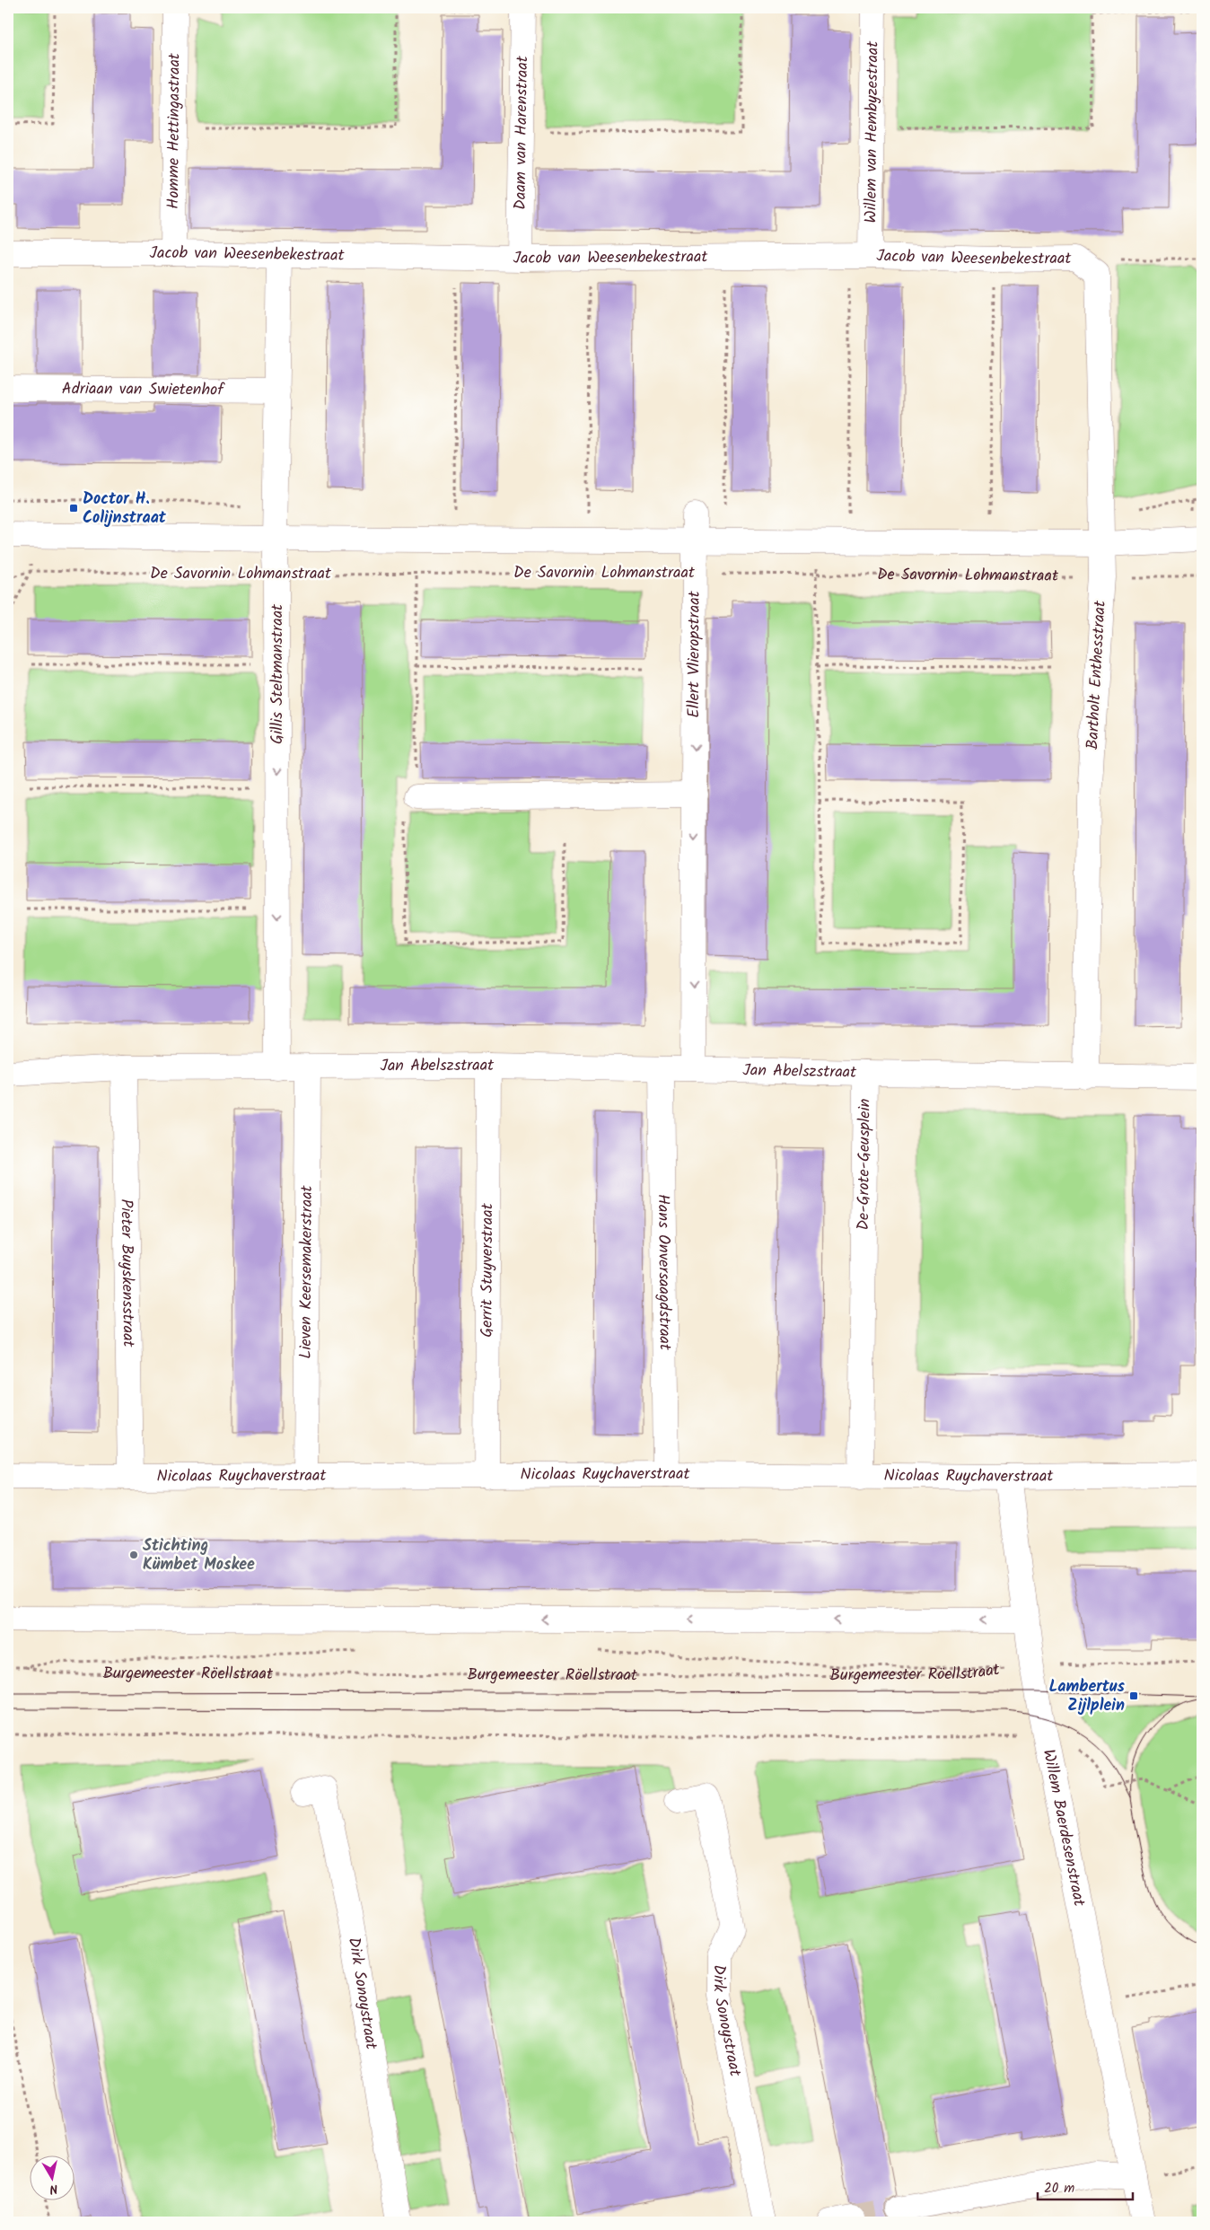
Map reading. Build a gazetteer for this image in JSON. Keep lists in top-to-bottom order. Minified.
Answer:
{"streets":{"street":["Homme Hettingastraat","Willem van Hembyzestraat","Daam van Harenstraat","Jacob van Weesenbekestraat","Adriaan van Swietenhof","De Savornin Lohmanstraat","Ellert Vlieropstraat","Gillis Steltmanstraat","Bartholt Enthesstraat","Jan Abelszstraat","De-Grote-Geusplein","Gerrit Stuyverstraat","Pieter Buyskensstraat","Lieven Keersemakerstraat","Hans Onversaagdstraat","Nicolaas Ruychaverstraat","Willem Baerdesenstraat","Dirk Sonoystraat"],"path":["Burgemeester Röellstraat"]},"crossings":[["Homme Hettingastraat","Jacob van Weesenbekestraat"],["Willem van Hembyzestraat","Jacob van Weesenbekestraat"],["Daam van Harenstraat","Jacob van Weesenbekestraat"],["Jacob van Weesenbekestraat","Gillis Steltmanstraat"],["Jacob van Weesenbekestraat","Bartholt Enthesstraat"],["Adriaan van Swietenhof","Gillis Steltmanstraat"],["De Savornin Lohmanstraat","Ellert Vlieropstraat"],["De Savornin Lohmanstraat","Gillis Steltmanstraat"],["De Savornin Lohmanstraat","Bartholt Enthesstraat"],["Ellert Vlieropstraat","Jan Abelszstraat"],["Gillis Steltmanstraat","Jan Abelszstraat"],["Jan Abelszstraat","De-Grote-Geusplein"],["Jan Abelszstraat","Gerrit Stuyverstraat"],["Jan Abelszstraat","Pieter Buyskensstraat"],["Jan Abelszstraat","Lieven Keersemakerstraat"],["Jan Abelszstraat","Hans Onversaagdstraat"],["De-Grote-Geusplein","Nicolaas Ruychaverstraat"],["Gerrit Stuyverstraat","Nicolaas Ruychaverstraat"],["Pieter Buyskensstraat","Nicolaas Ruychaverstraat"],["Lieven Keersemakerstraat","Nicolaas Ruychaverstraat"],["Hans Onversaagdstraat","Nicolaas Ruychaverstraat"],["Nicolaas Ruychaverstraat","Willem Baerdesenstraat"]],"one_way":["Ellert Vlieropstraat"],"places":{"transit":["Doctor H. Colijnstraat","Lambertus Zijlplein"],"other":["Stichting Kümbet Moskee"]},"scale_bar":"20 m","north":"bottom"}
